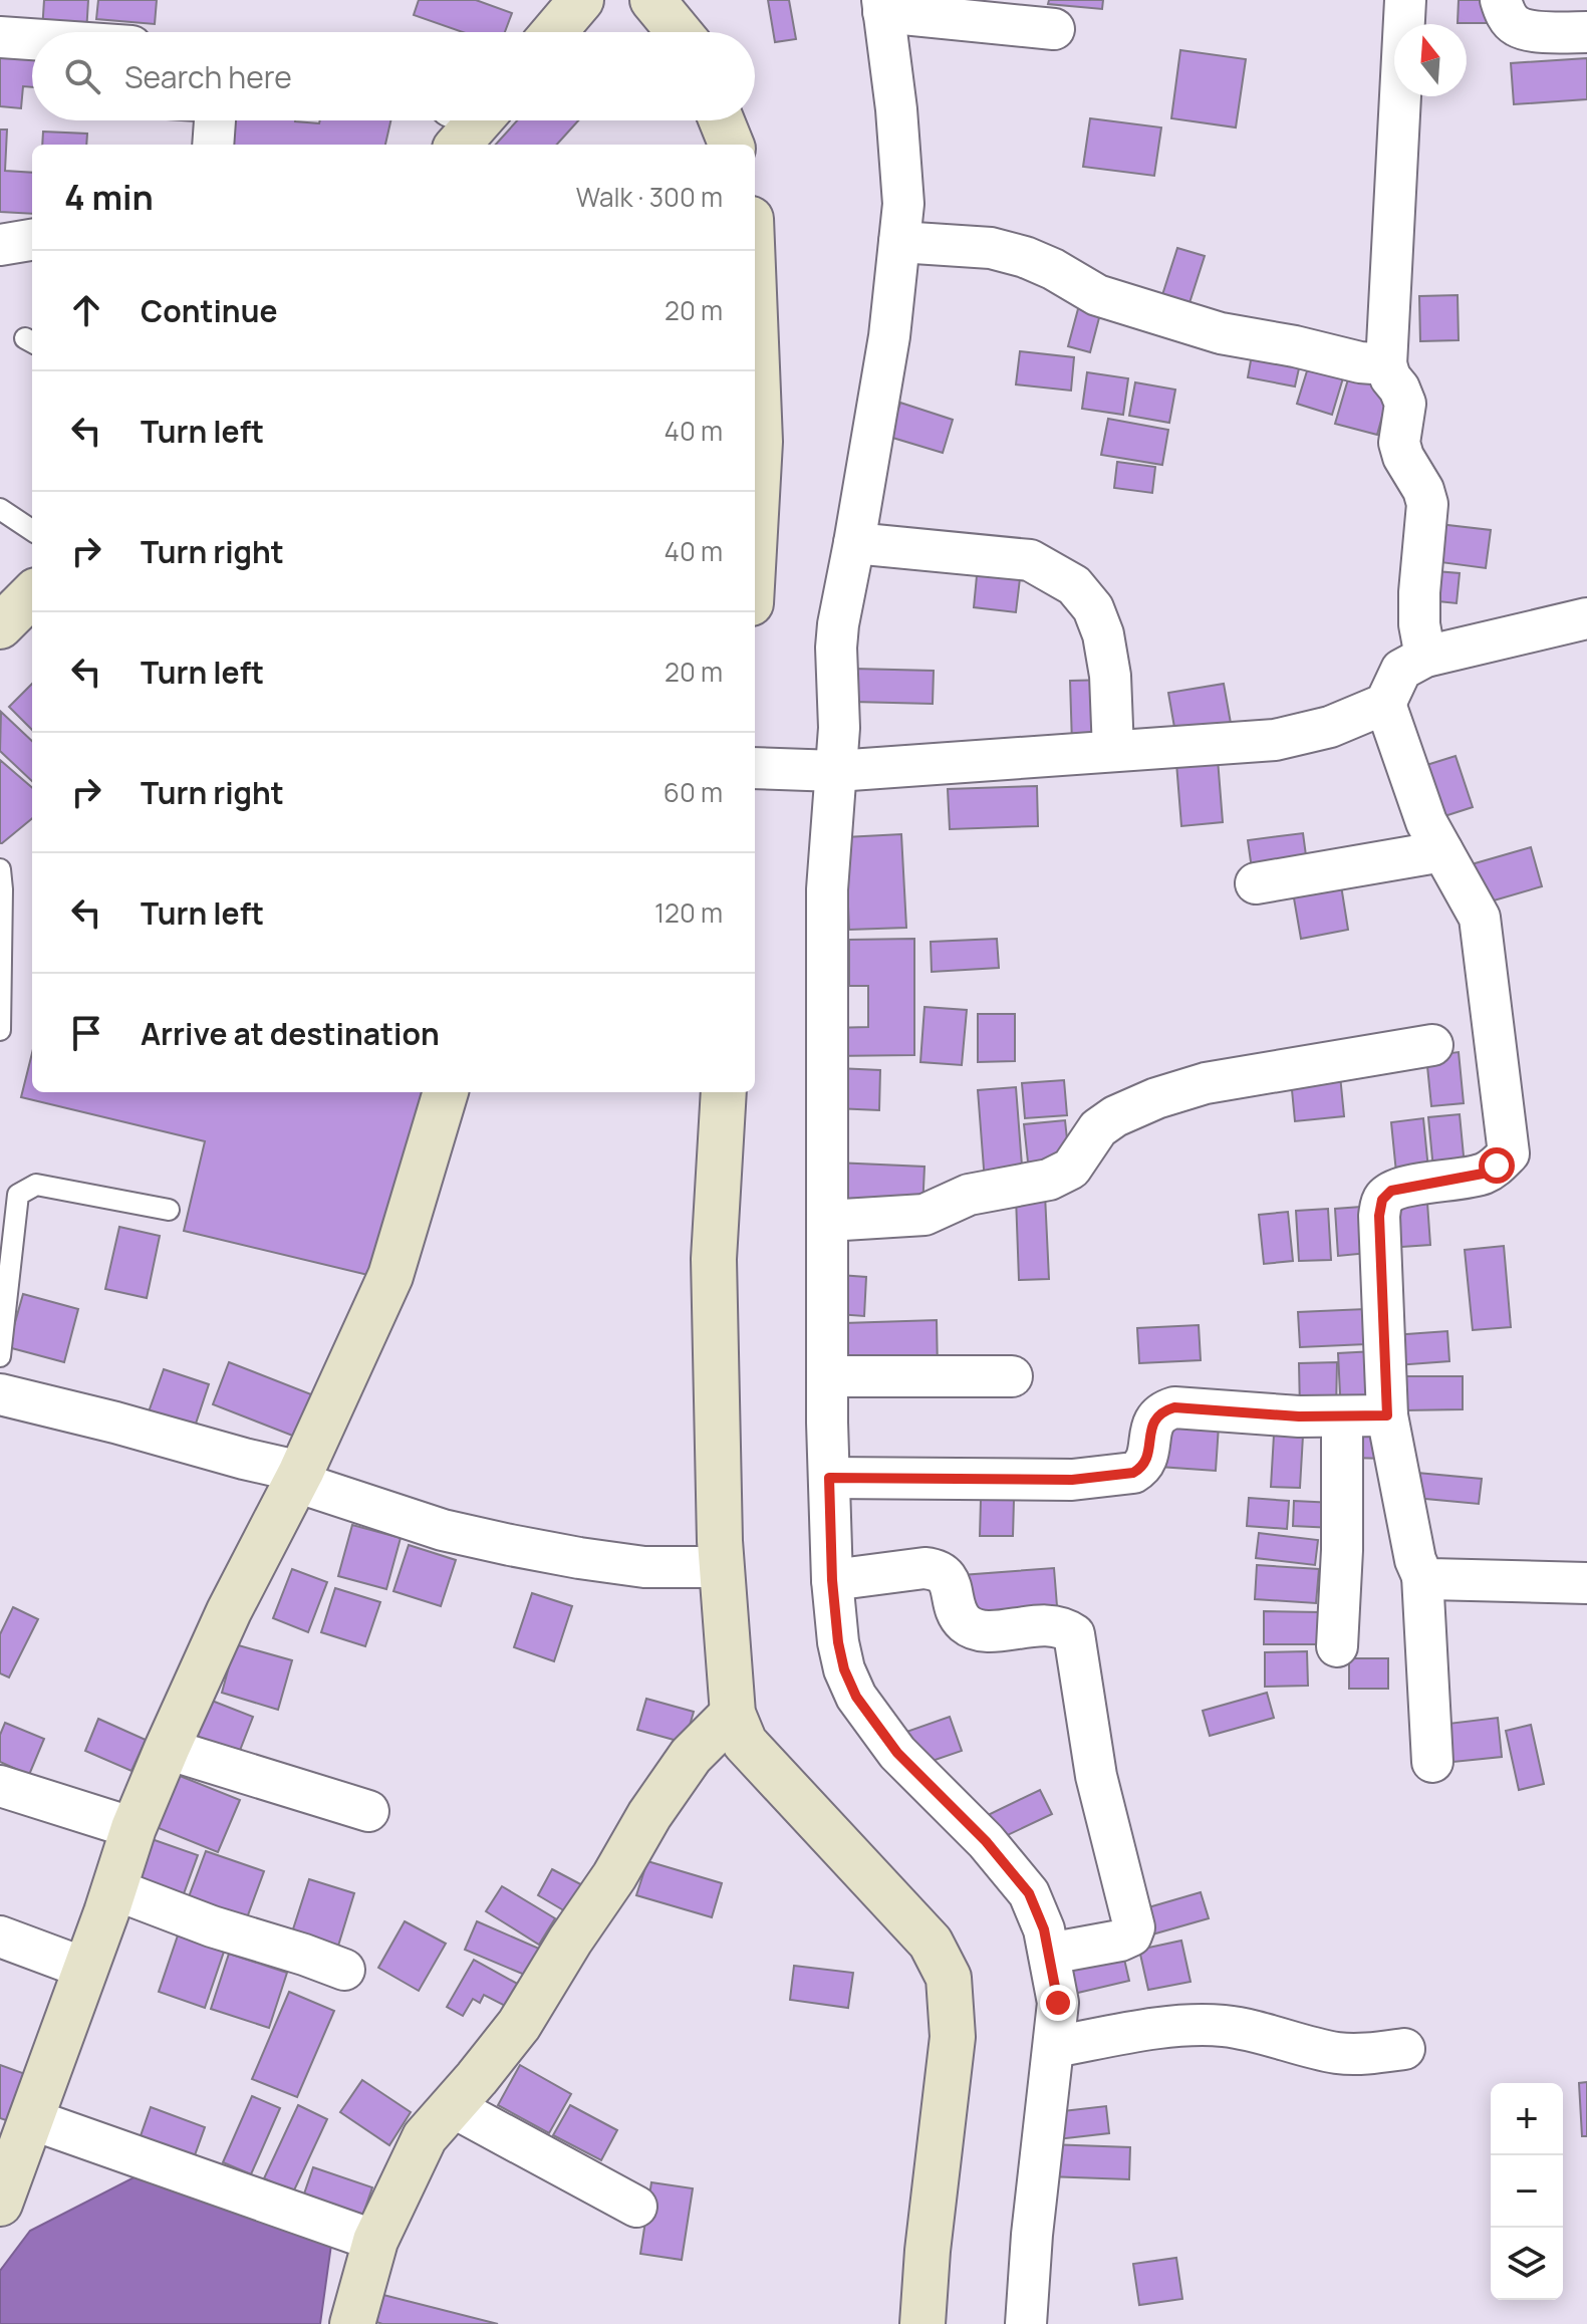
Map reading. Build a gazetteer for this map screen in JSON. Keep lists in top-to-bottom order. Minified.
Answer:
{"north":"top","page":{"search":"Search here","heading":["4 min","Walk · 300 m"],"list":[["Continue","20 m"],["Turn left","40 m"],["Turn right","40 m"],["Turn left","20 m"],["Turn right","60 m"],["Turn left","120 m"],"Arrive at destination"],"map_buttons":["+","−"]}}
